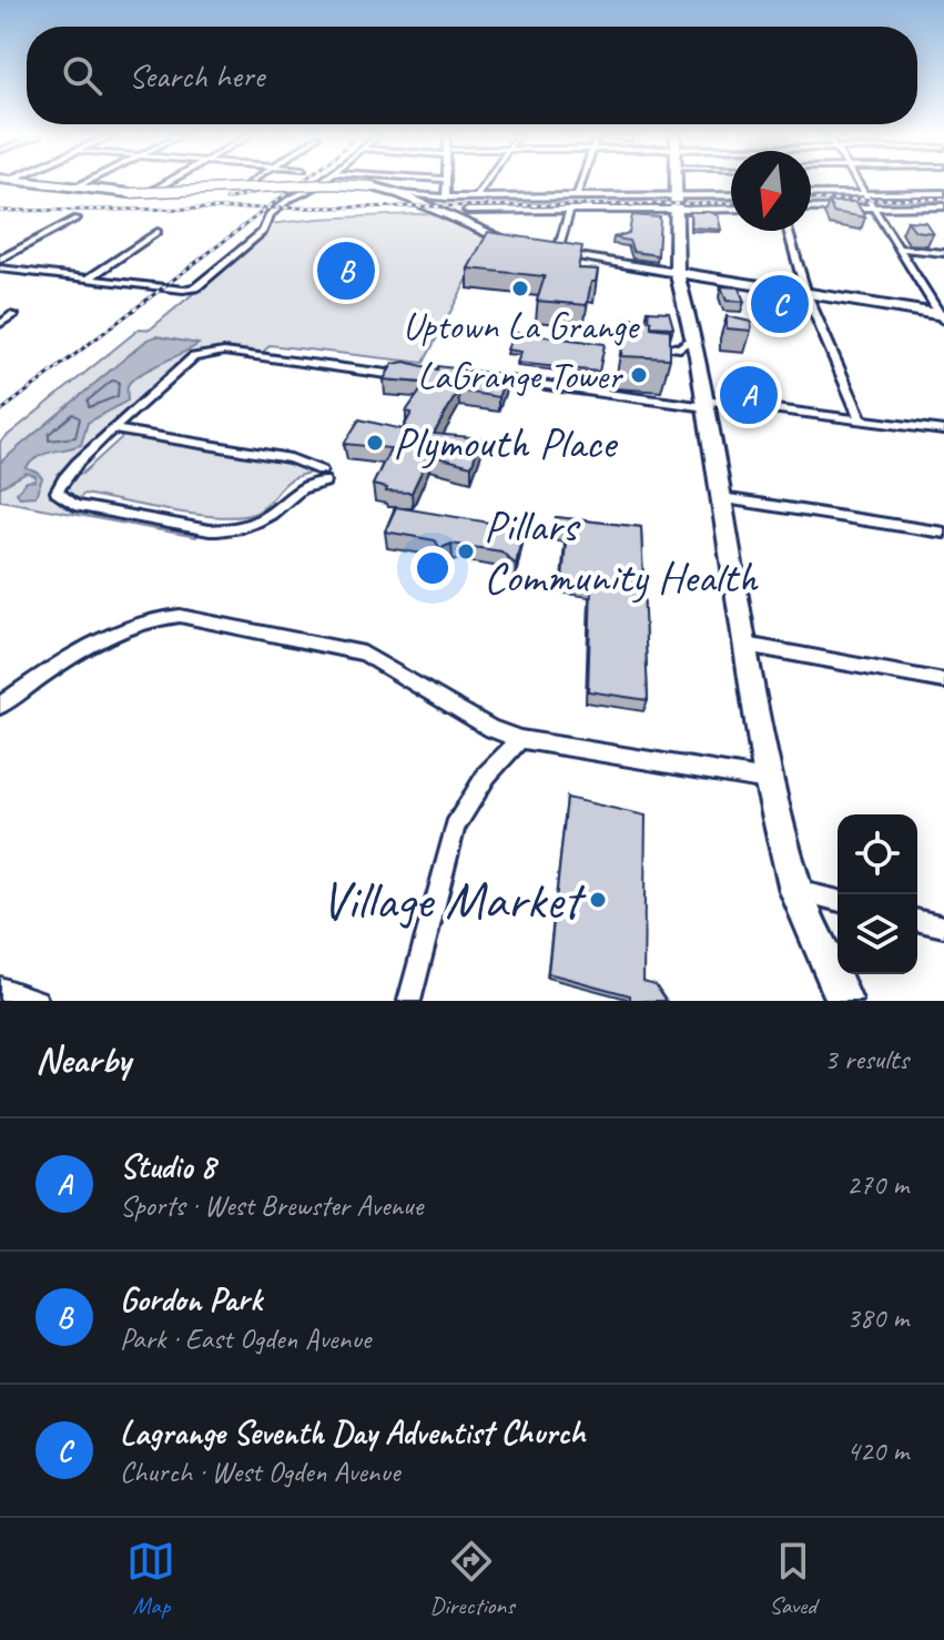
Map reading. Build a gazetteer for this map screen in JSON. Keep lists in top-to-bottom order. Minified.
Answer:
{"places":["Uptown La Grange","LaGrange Tower","Plymouth Place","Pillars Community Health","Village Market"],"north":"bottom","page":{"search":"Search here","pins":["B","C","A"],"heading":["Nearby","3 results"],"list":[{"mark":"A","name":"Studio 8","note":"Sports · West Brewster Avenue","value":"270 m"},{"mark":"B","name":"Gordon Park","note":"Park · East Ogden Avenue","value":"380 m"},{"mark":"C","name":"Lagrange Seventh Day Adventist Church","note":"Church · West Ogden Avenue","value":"420 m"}],"nav":["Map","Directions","Saved"]}}
